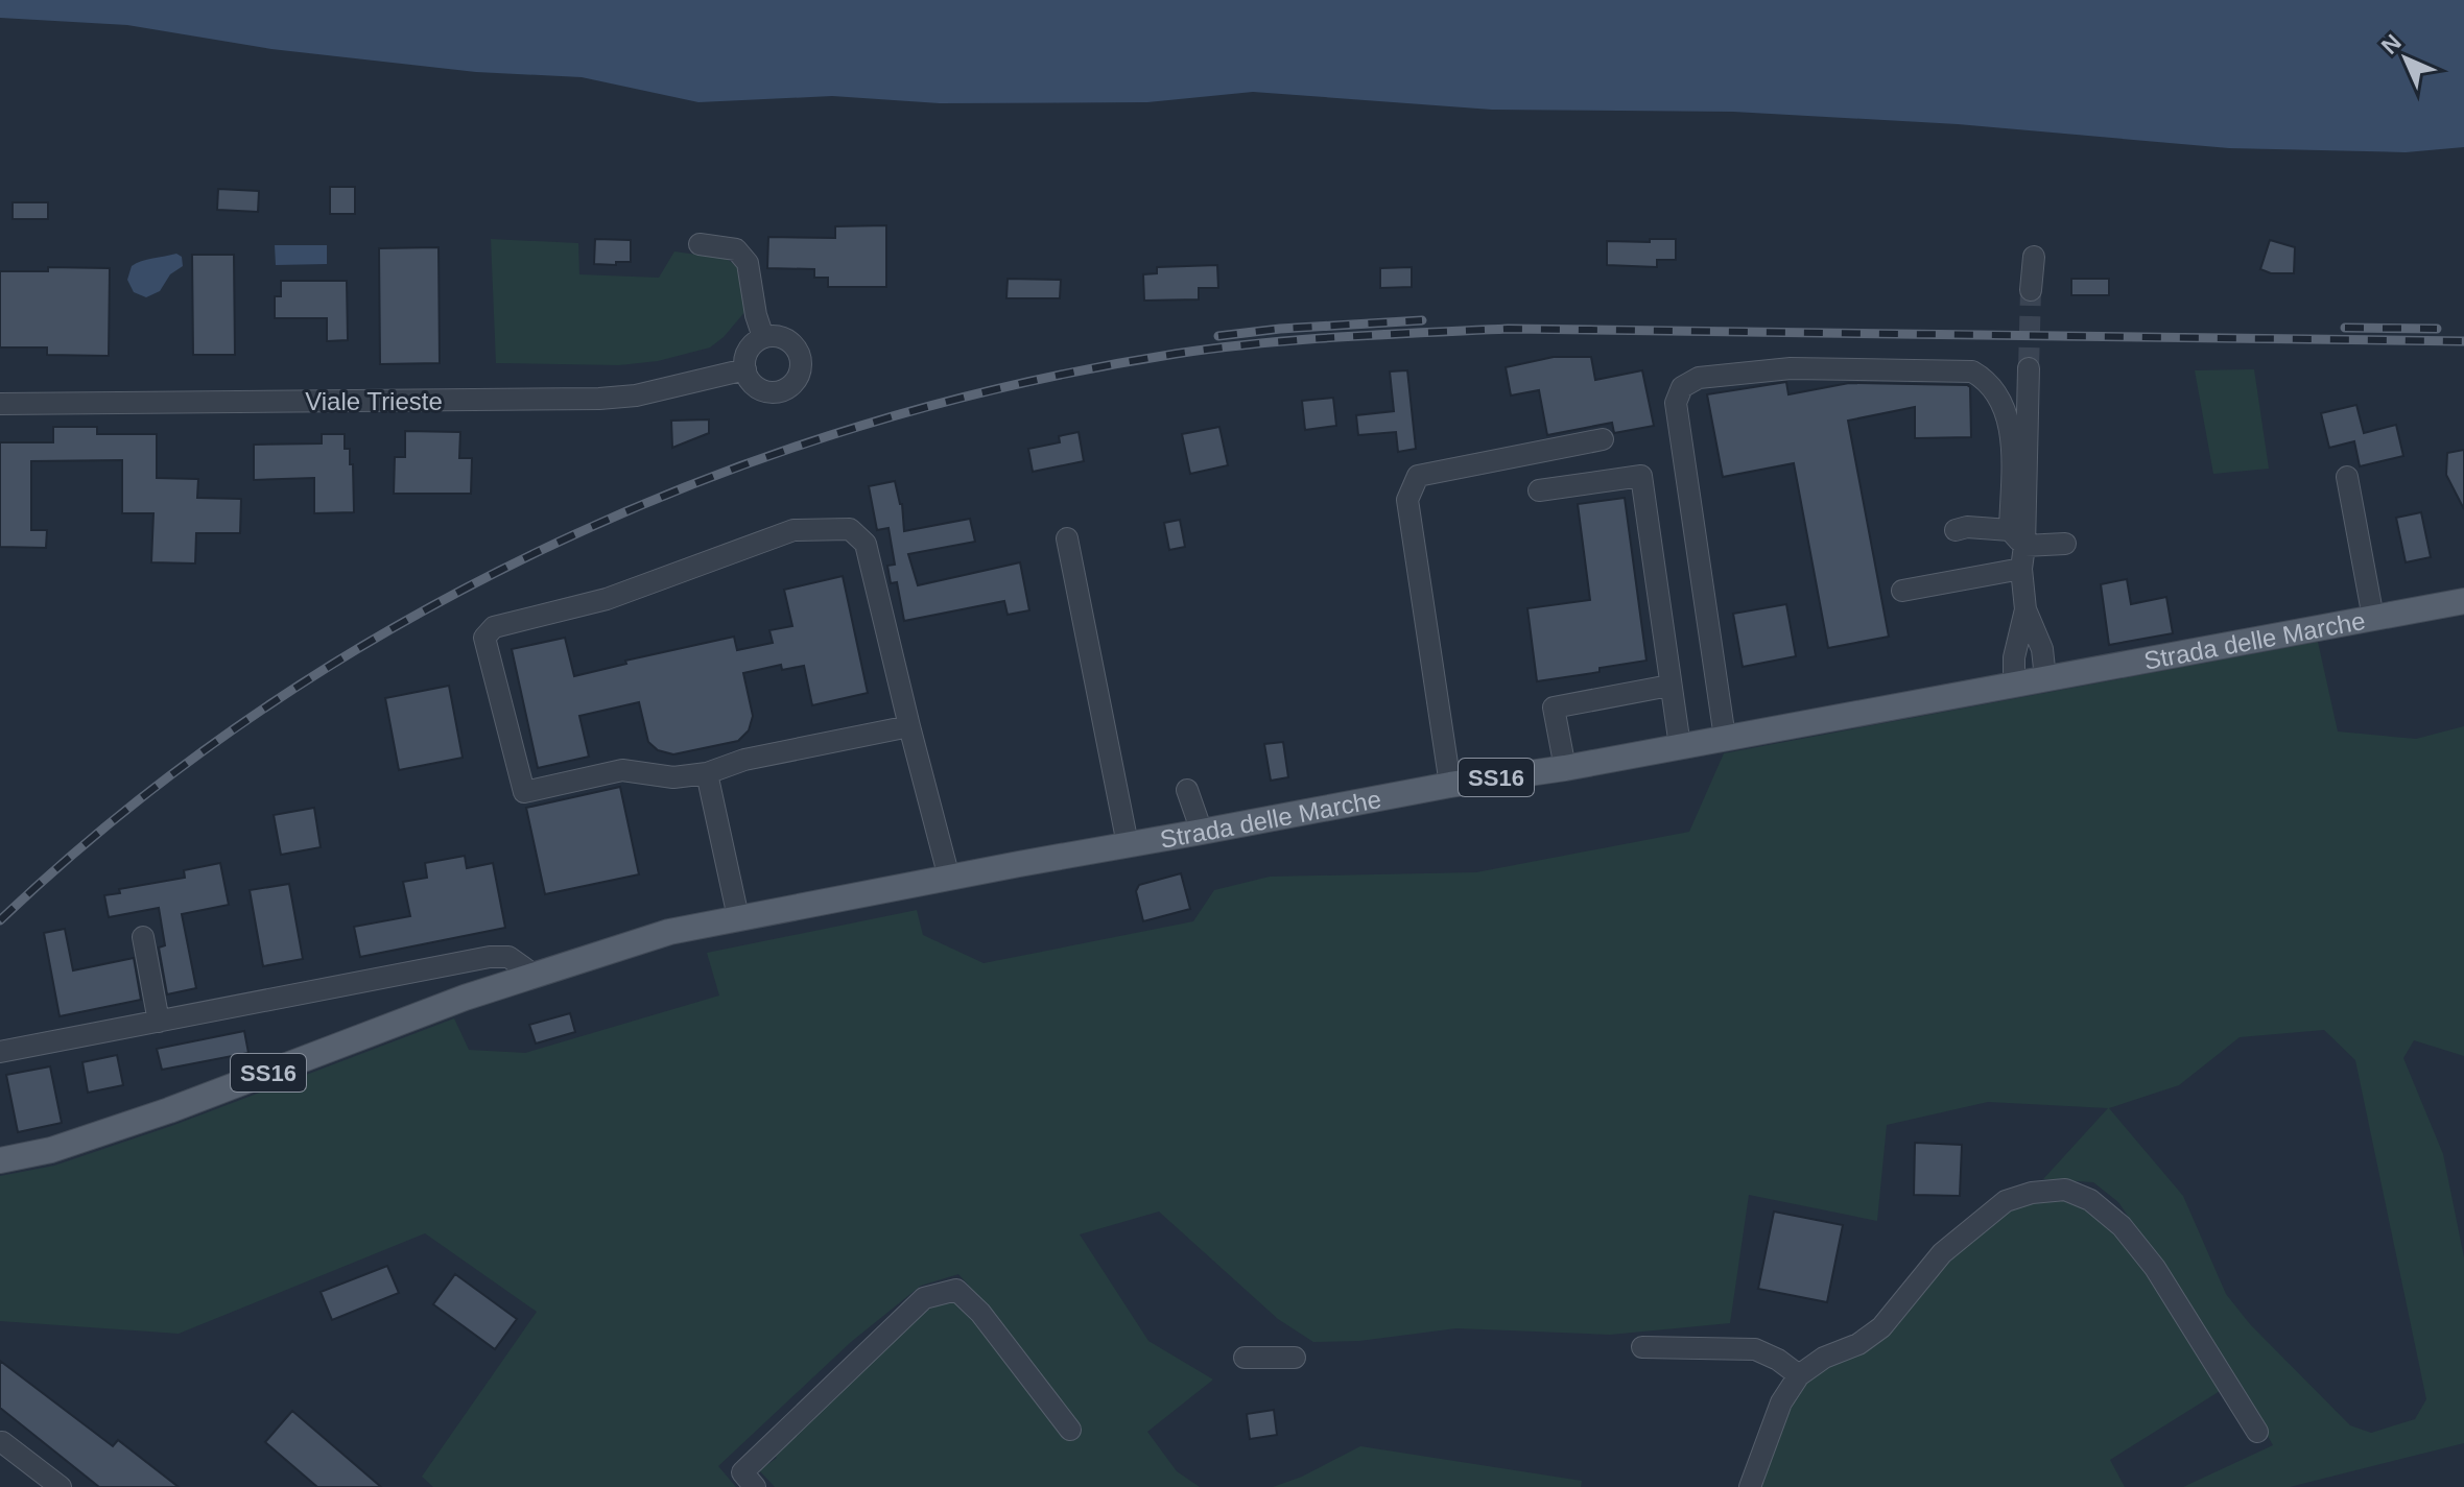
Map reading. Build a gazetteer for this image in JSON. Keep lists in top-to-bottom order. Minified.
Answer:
{"streets":{"main road":["Strada delle Marche","SS16"],"street":["Viale Trieste"]},"crossings":[["Strada delle Marche","SS16"]],"north":"top left"}
